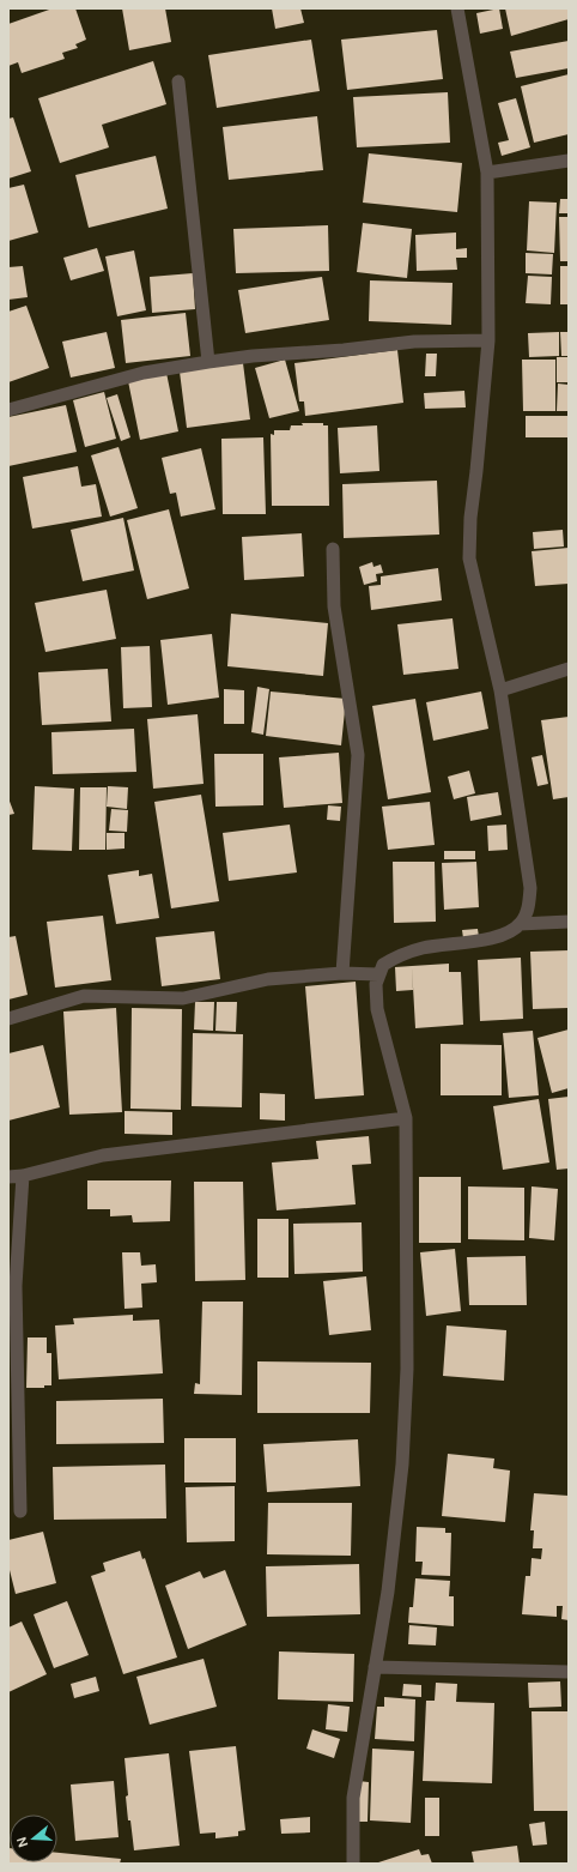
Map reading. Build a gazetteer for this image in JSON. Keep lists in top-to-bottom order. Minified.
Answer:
{"north":"left"}
